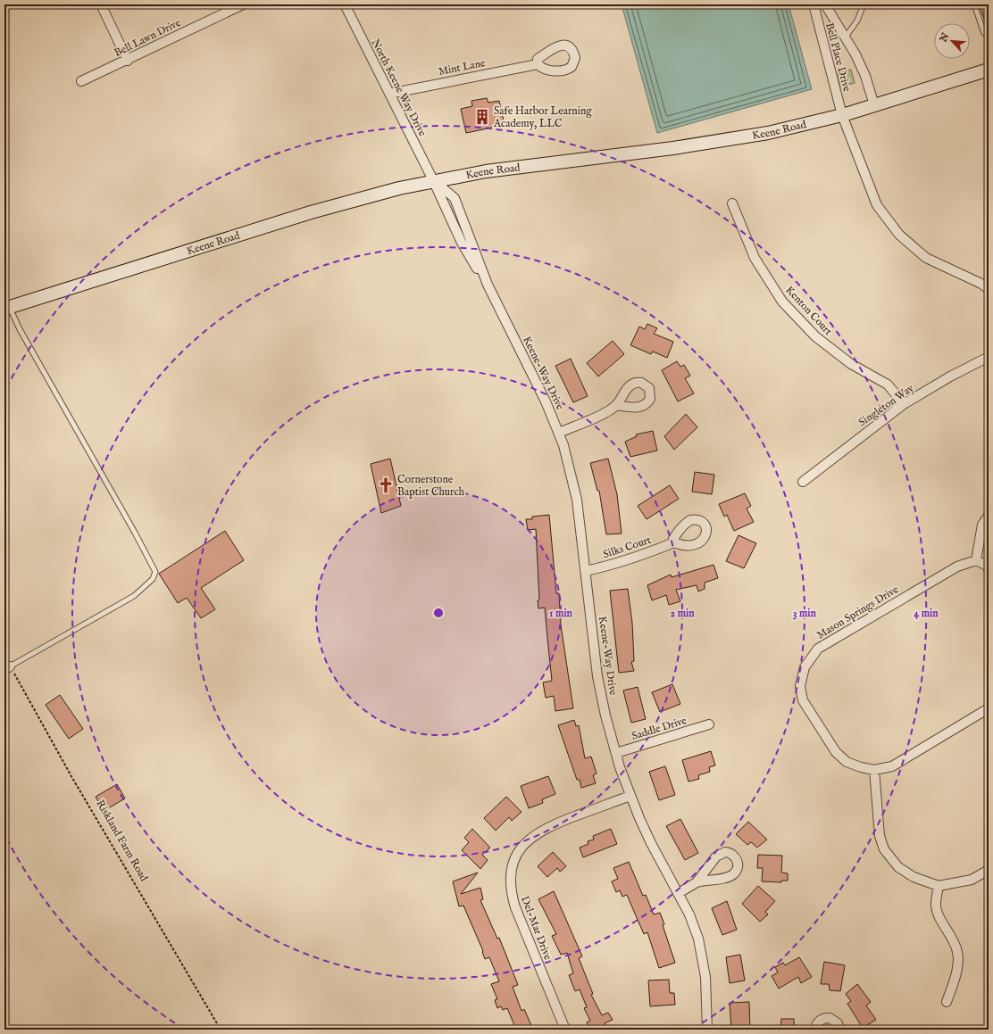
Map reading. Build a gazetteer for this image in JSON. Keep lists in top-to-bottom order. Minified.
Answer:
{"streets":{"main road":["Keene Road"],"street":["Bell Lawn Drive","Bell Place Drive","Mint Lane","North Keene Way Drive","Kenton Court","Keene-Way Drive","Singleton Way","Silks Court","Mason Springs Drive","Saddle Drive","Del-Mar Drive"],"path":["Riskland Farm Road"]},"crossings":[["Bell Place Drive","Keene Road"],["Mint Lane","North Keene Way Drive"],["North Keene Way Drive","Keene Road"],["North Keene Way Drive","Keene-Way Drive"],["Keene Road","Keene-Way Drive"],["Kenton Court","Singleton Way"],["Keene-Way Drive","Silks Court"],["Keene-Way Drive","Saddle Drive"],["Keene-Way Drive","Del-Mar Drive"]],"places":{"building":["Safe Harbor Learning Academy, LLC"],"church":["Cornerstone Baptist Church"]},"north":"top left","rings":["1 min","2 min","3 min","4 min"]}
